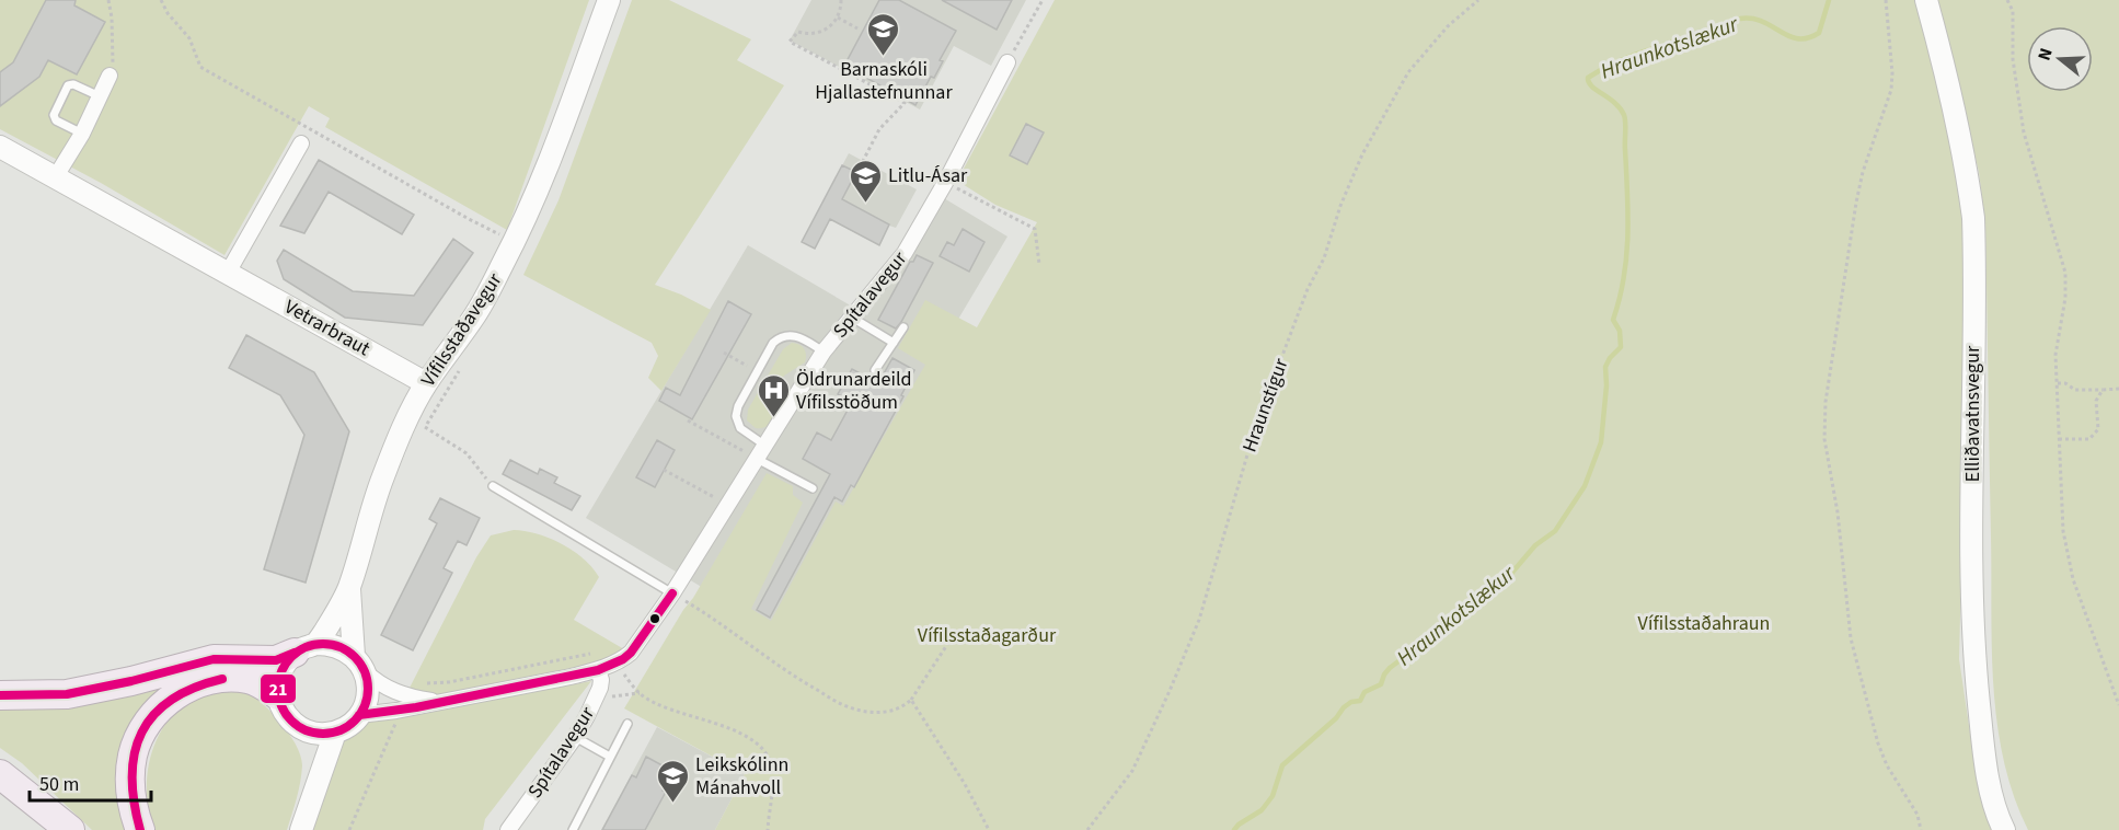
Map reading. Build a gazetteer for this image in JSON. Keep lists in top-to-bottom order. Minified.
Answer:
{"streets":{"main road":["Vetrarbraut","Vífilsstaðavegur","Elliðavatnsvegur"],"street":["Spítalavegur"],"path":["Hraunstígur"]},"crossings":[["Spítalavegur","Vífilsstaðavegur"],["Vetrarbraut","Vífilsstaðavegur"]],"water":["Hraunkotslækur"],"parks":["Vífilsstaðahraun","Vífilsstaðagarður"],"places":{"school or university":["Barnaskóli Hjallastefnunnar","Litlu-Ásar","Leikskólinn Mánahvoll"],"hospital":["Öldrunardeild Vífilsstöðum"]},"lines":["transit line 21"],"scale_bar":"50 m","north":"left"}
